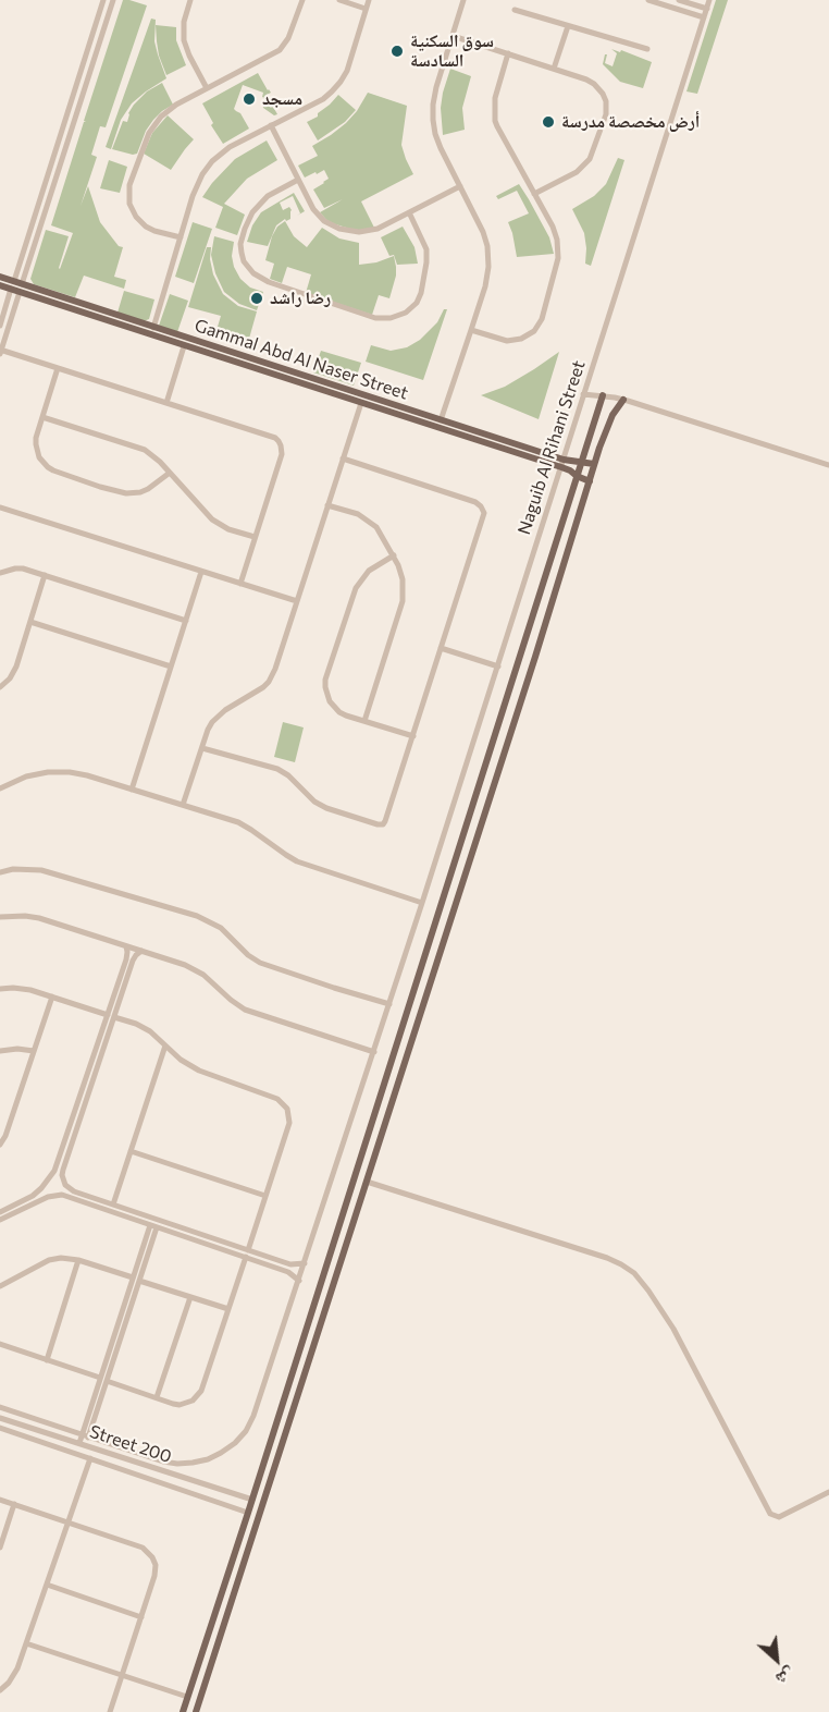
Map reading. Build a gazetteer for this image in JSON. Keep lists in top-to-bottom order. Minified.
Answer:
{"streets":{"main road":["Gammal Abd Al Naser Street"],"street":["Naguib Al Rihani Street","Street 200"]},"crossings":[["Gammal Abd Al Naser Street","Naguib Al Rihani Street"]],"places":["سوق السكنية السادسة","مسجد","أرض مخصصة مدرسة","رضا راشد"],"north":"bottom right"}
